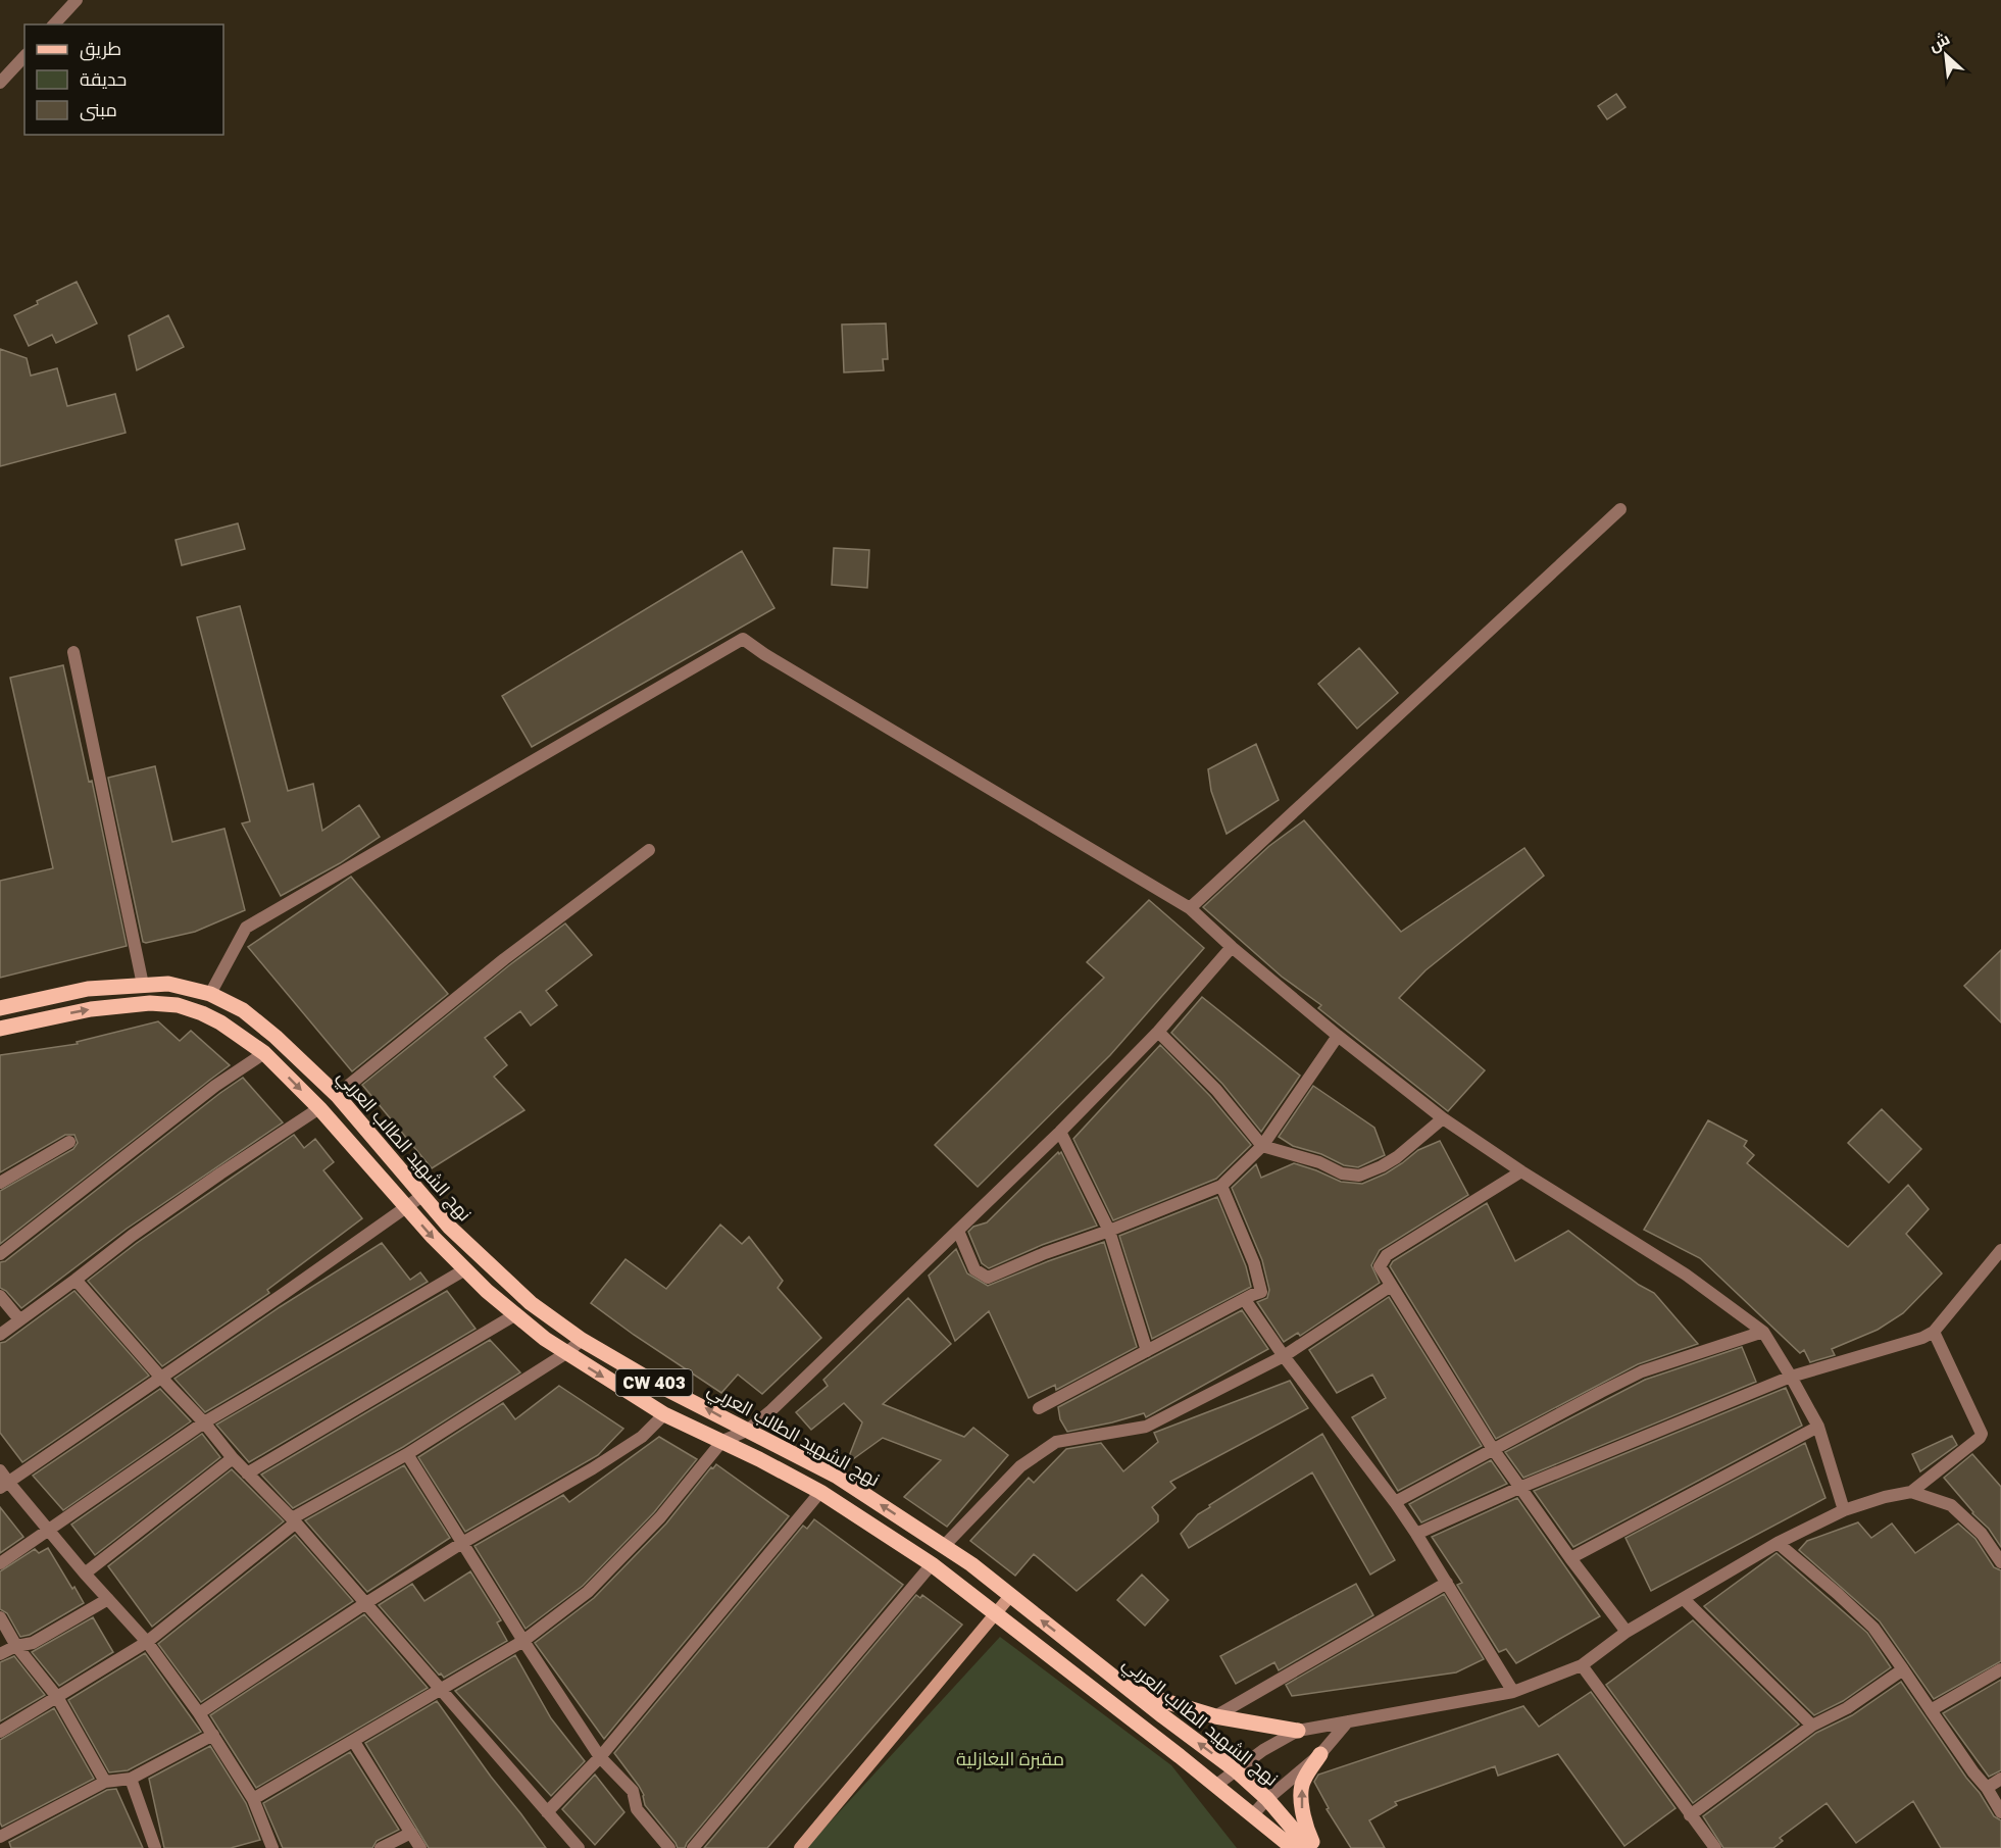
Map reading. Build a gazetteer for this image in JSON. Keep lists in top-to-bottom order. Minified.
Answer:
{"streets":{"main road":["نهج الشهيد الطالب العربي","CW 403"]},"parks":["مقبرة البغازلية"],"legend":["طريق","حديقة","مبنى"],"north":"top left"}
